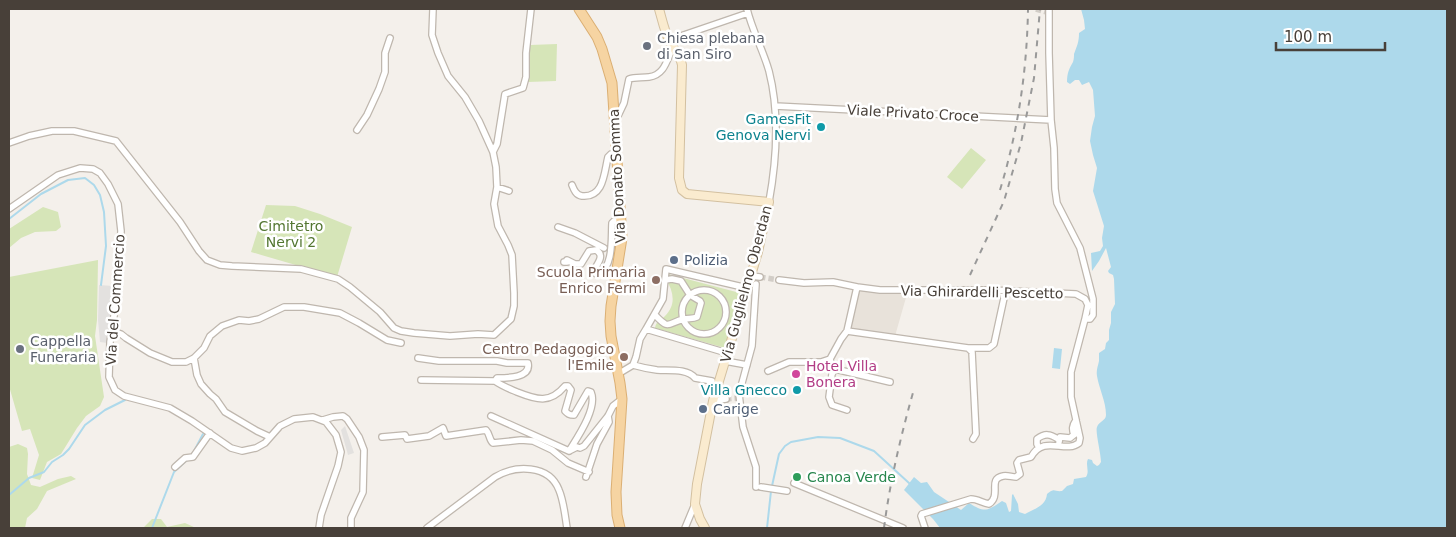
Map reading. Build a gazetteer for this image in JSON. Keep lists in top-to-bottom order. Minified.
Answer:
{"streets":{"main road":["Via Donato Somma"],"street":["Viale Privato Croce","Via Guglielmo Oberdan","Via Ghirardelli Pescetto","Via del Commercio"]},"crossings":[["Viale Privato Croce","Via Guglielmo Oberdan"]],"parks":["Cimitetro Nervi 2"],"places":["Chiesa plebana di San Siro","GamesFit Genova Nervi","Polizia","Scuola Primaria Enrico Fermi","Cappella Funeraria","Centro Pedagogico l'Emile","Hotel Villa Bonera","Villa Gnecco","Carige","Canoa Verde"],"scale_bar":"100 m"}
